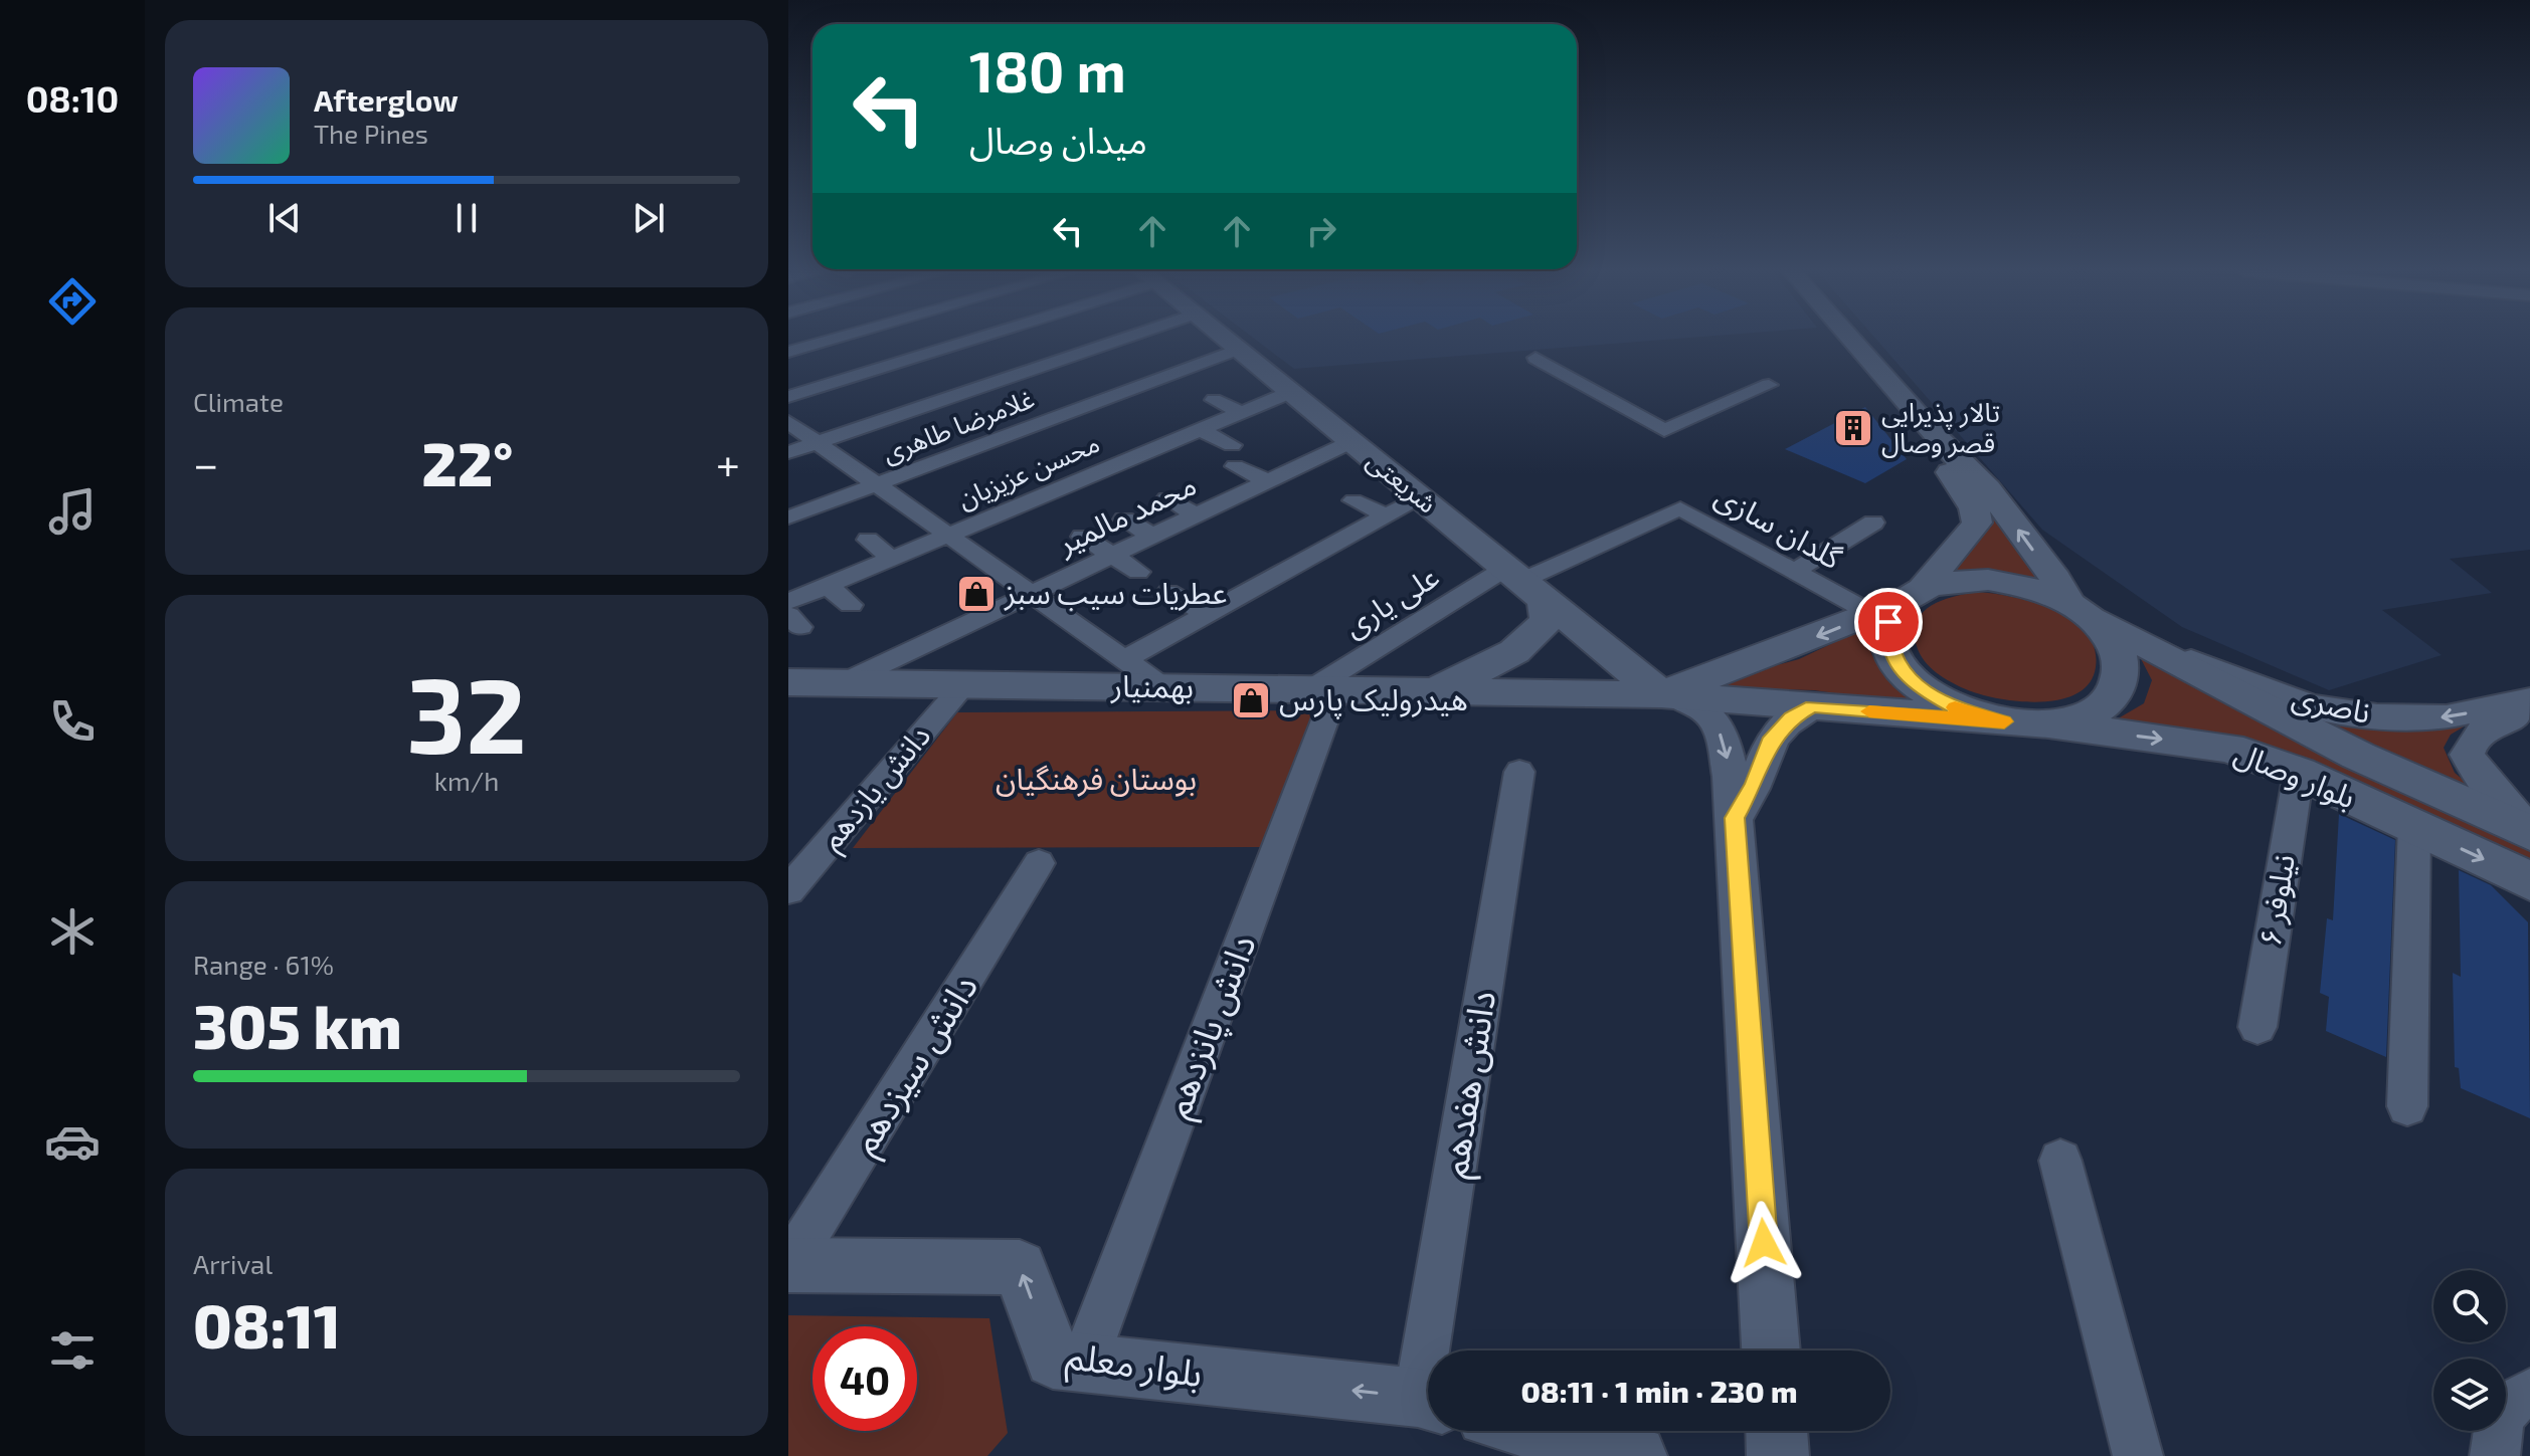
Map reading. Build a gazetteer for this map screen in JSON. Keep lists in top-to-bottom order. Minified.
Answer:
{"streets":{"main road":["شریعتی","بهمنیار","بلوار وصال"],"street":["غلامرضا طاهری","محسن عزیزیان","محمد مالمیر","گلدان سازی","علی یاری","ناصری","دانش یازدهم","نیلوفر ۶","دانش پانزدهم","دانش سیزدهم","دانش هفدهم","بلوار معلم"]},"crossings":[["غلامرضا طاهری","شریعتی"],["محسن عزیزیان","شریعتی"],["شریعتی","محمد مالمیر"],["شریعتی","گلدان سازی"],["شریعتی","علی یاری"],["شریعتی","بهمنیار"],["محمد مالمیر","بهمنیار"],["گلدان سازی","علی یاری"],["گلدان سازی","بهمنیار"],["گلدان سازی","بلوار وصال"],["علی یاری","بهمنیار"],["علی یاری","دانش پانزدهم"],["بهمنیار","بلوار وصال"],["بهمنیار","دانش یازدهم"],["بهمنیار","دانش پانزدهم"],["ناصری","بلوار وصال"],["بلوار وصال","نیلوفر ۶"],["دانش پانزدهم","بلوار معلم"],["دانش سیزدهم","بلوار معلم"]],"one_way":["ناصری","بلوار معلم"],"parks":["بوستان فرهنگیان"],"places":{"building":["تالار پذیرایی قصر وصال"],"shop":["عطریات سیب سبز","هیدرولیک پارس"]},"page":{"tabs":"08:10","turn":["180 m","میدان وصال"],"song":["Afterglow","The Pines"],"tile":["Climate",["32","km/h"],["Range · 61%","305 km"],["Arrival","08:11"]],"heat":["−","22°","+"],"limit":"40","trip":"08:11 · 1 min · 230 m"}}
